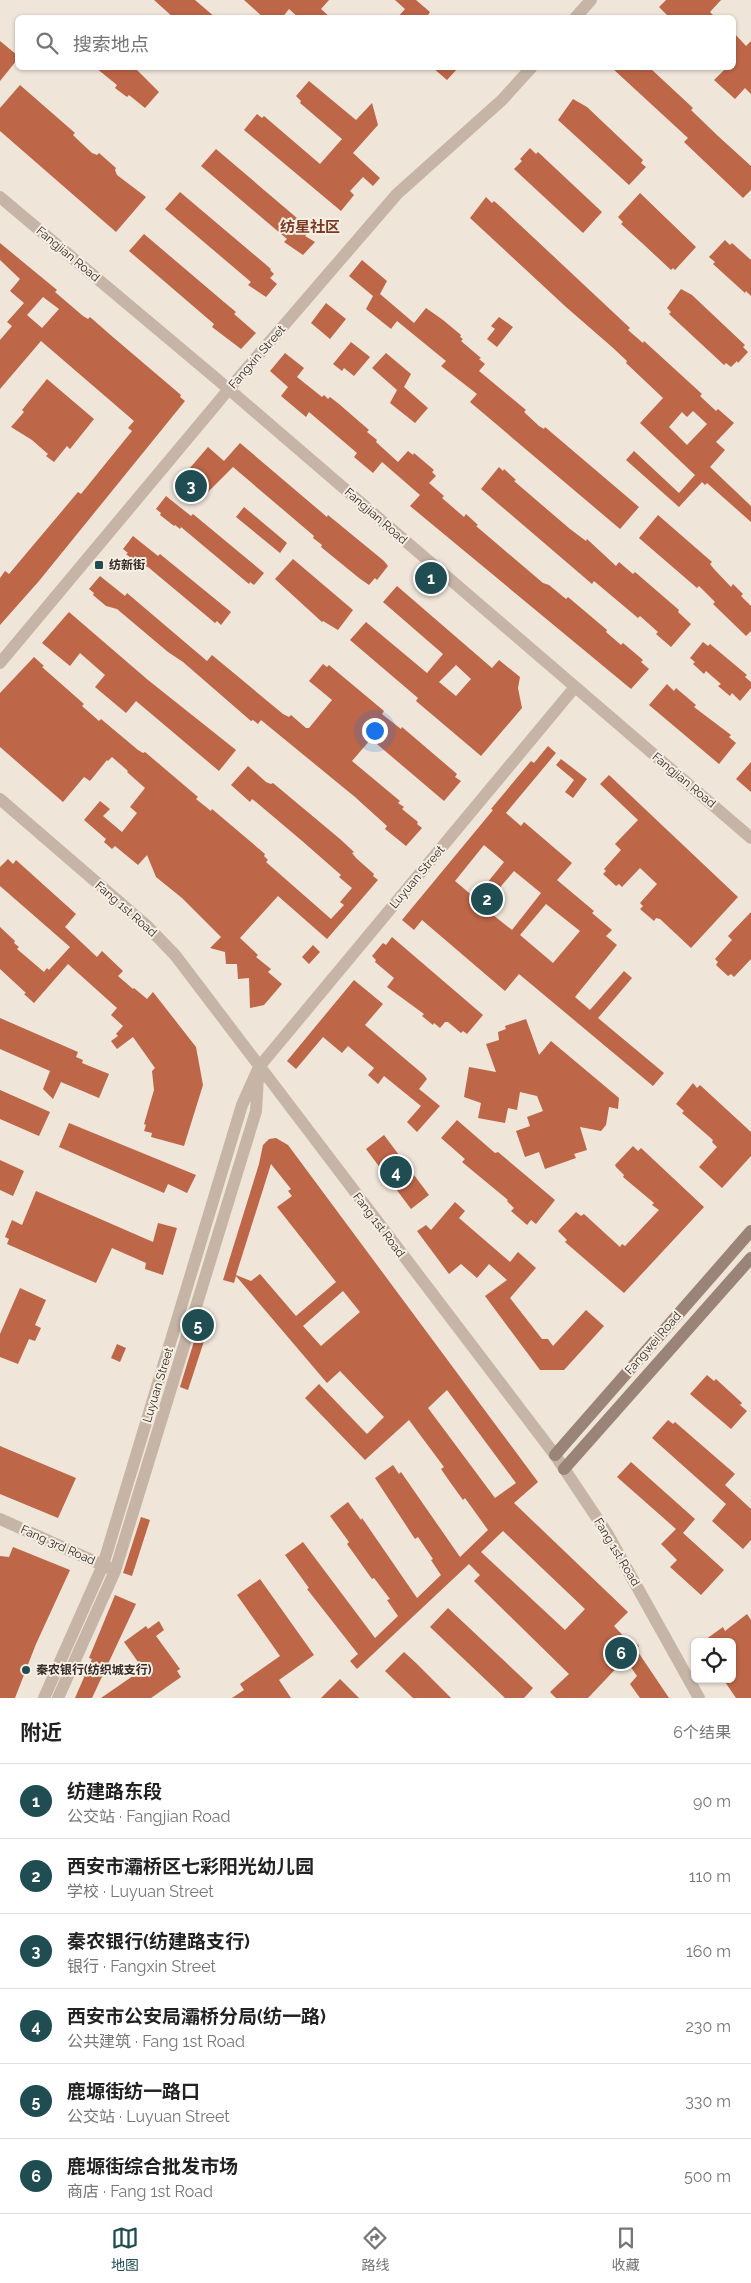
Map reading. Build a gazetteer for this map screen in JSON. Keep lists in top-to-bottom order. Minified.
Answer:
{"streets":{"main road":["Fangwei Road"],"street":["Fangjian Road","Fangxin Street","Luyuan Street","Fang 1st Road","Fang 3rd Road"]},"crossings":[["Fangjian Road","Fangxin Street"],["Fangjian Road","Luyuan Street"],["Luyuan Street","Fang 1st Road"],["Luyuan Street","Fang 3rd Road"],["Fang 1st Road","Fangwei Road"]],"districts":["纺星社区"],"places":{"transit":["纺新街"],"other":["秦农银行(纺织城支行)"]},"page":{"search":"搜索地点","pins":["3","1","2","4","5","6"],"heading":["附近","6个结果"],"list":[{"mark":"1","name":"纺建路东段","note":"公交站 · Fangjian Road","value":"90 m"},{"mark":"2","name":"西安市灞桥区七彩阳光幼儿园","note":"学校 · Luyuan Street","value":"110 m"},{"mark":"3","name":"秦农银行(纺建路支行)","note":"银行 · Fangxin Street","value":"160 m"},{"mark":"4","name":"西安市公安局灞桥分局(纺一路)","note":"公共建筑 · Fang 1st Road","value":"230 m"},{"mark":"5","name":"鹿塬街纺一路口","note":"公交站 · Luyuan Street","value":"330 m"},{"mark":"6","name":"鹿塬街综合批发市场","note":"商店 · Fang 1st Road","value":"500 m"}],"nav":["地图","路线","收藏"]}}
